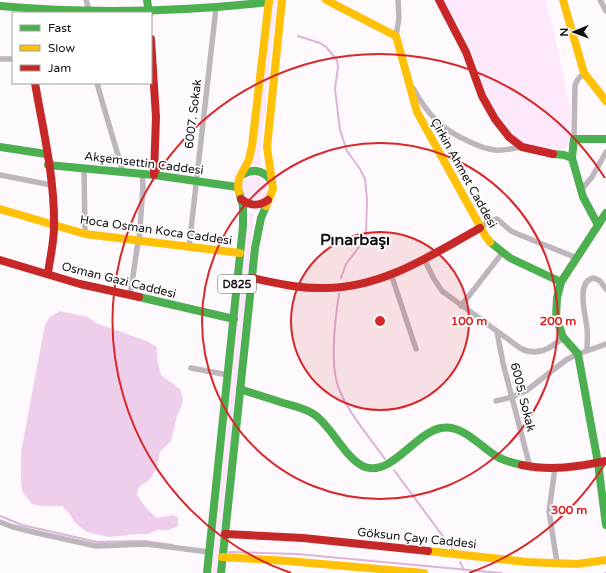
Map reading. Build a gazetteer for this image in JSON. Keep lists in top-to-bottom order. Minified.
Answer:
{"streets":{"main road":["Akşemsettin Caddesi","Çirkin Ahmet Caddesi","Hoca Osman Koca Caddesi","Osman Gazi Caddesi","D825","Göksun Çayı Caddesi"],"street":["6007. Sokak","6005. Sokak"]},"crossings":[["6007. Sokak","Akşemsettin Caddesi"],["6007. Sokak","Hoca Osman Koca Caddesi"],["Akşemsettin Caddesi","D825"],["Hoca Osman Koca Caddesi","D825"],["Osman Gazi Caddesi","D825"],["D825","Göksun Çayı Caddesi"]],"districts":["Pınarbaşı"],"legend":["Fast","Slow","Jam"],"north":"left","rings":["100 m","200 m","300 m"]}
